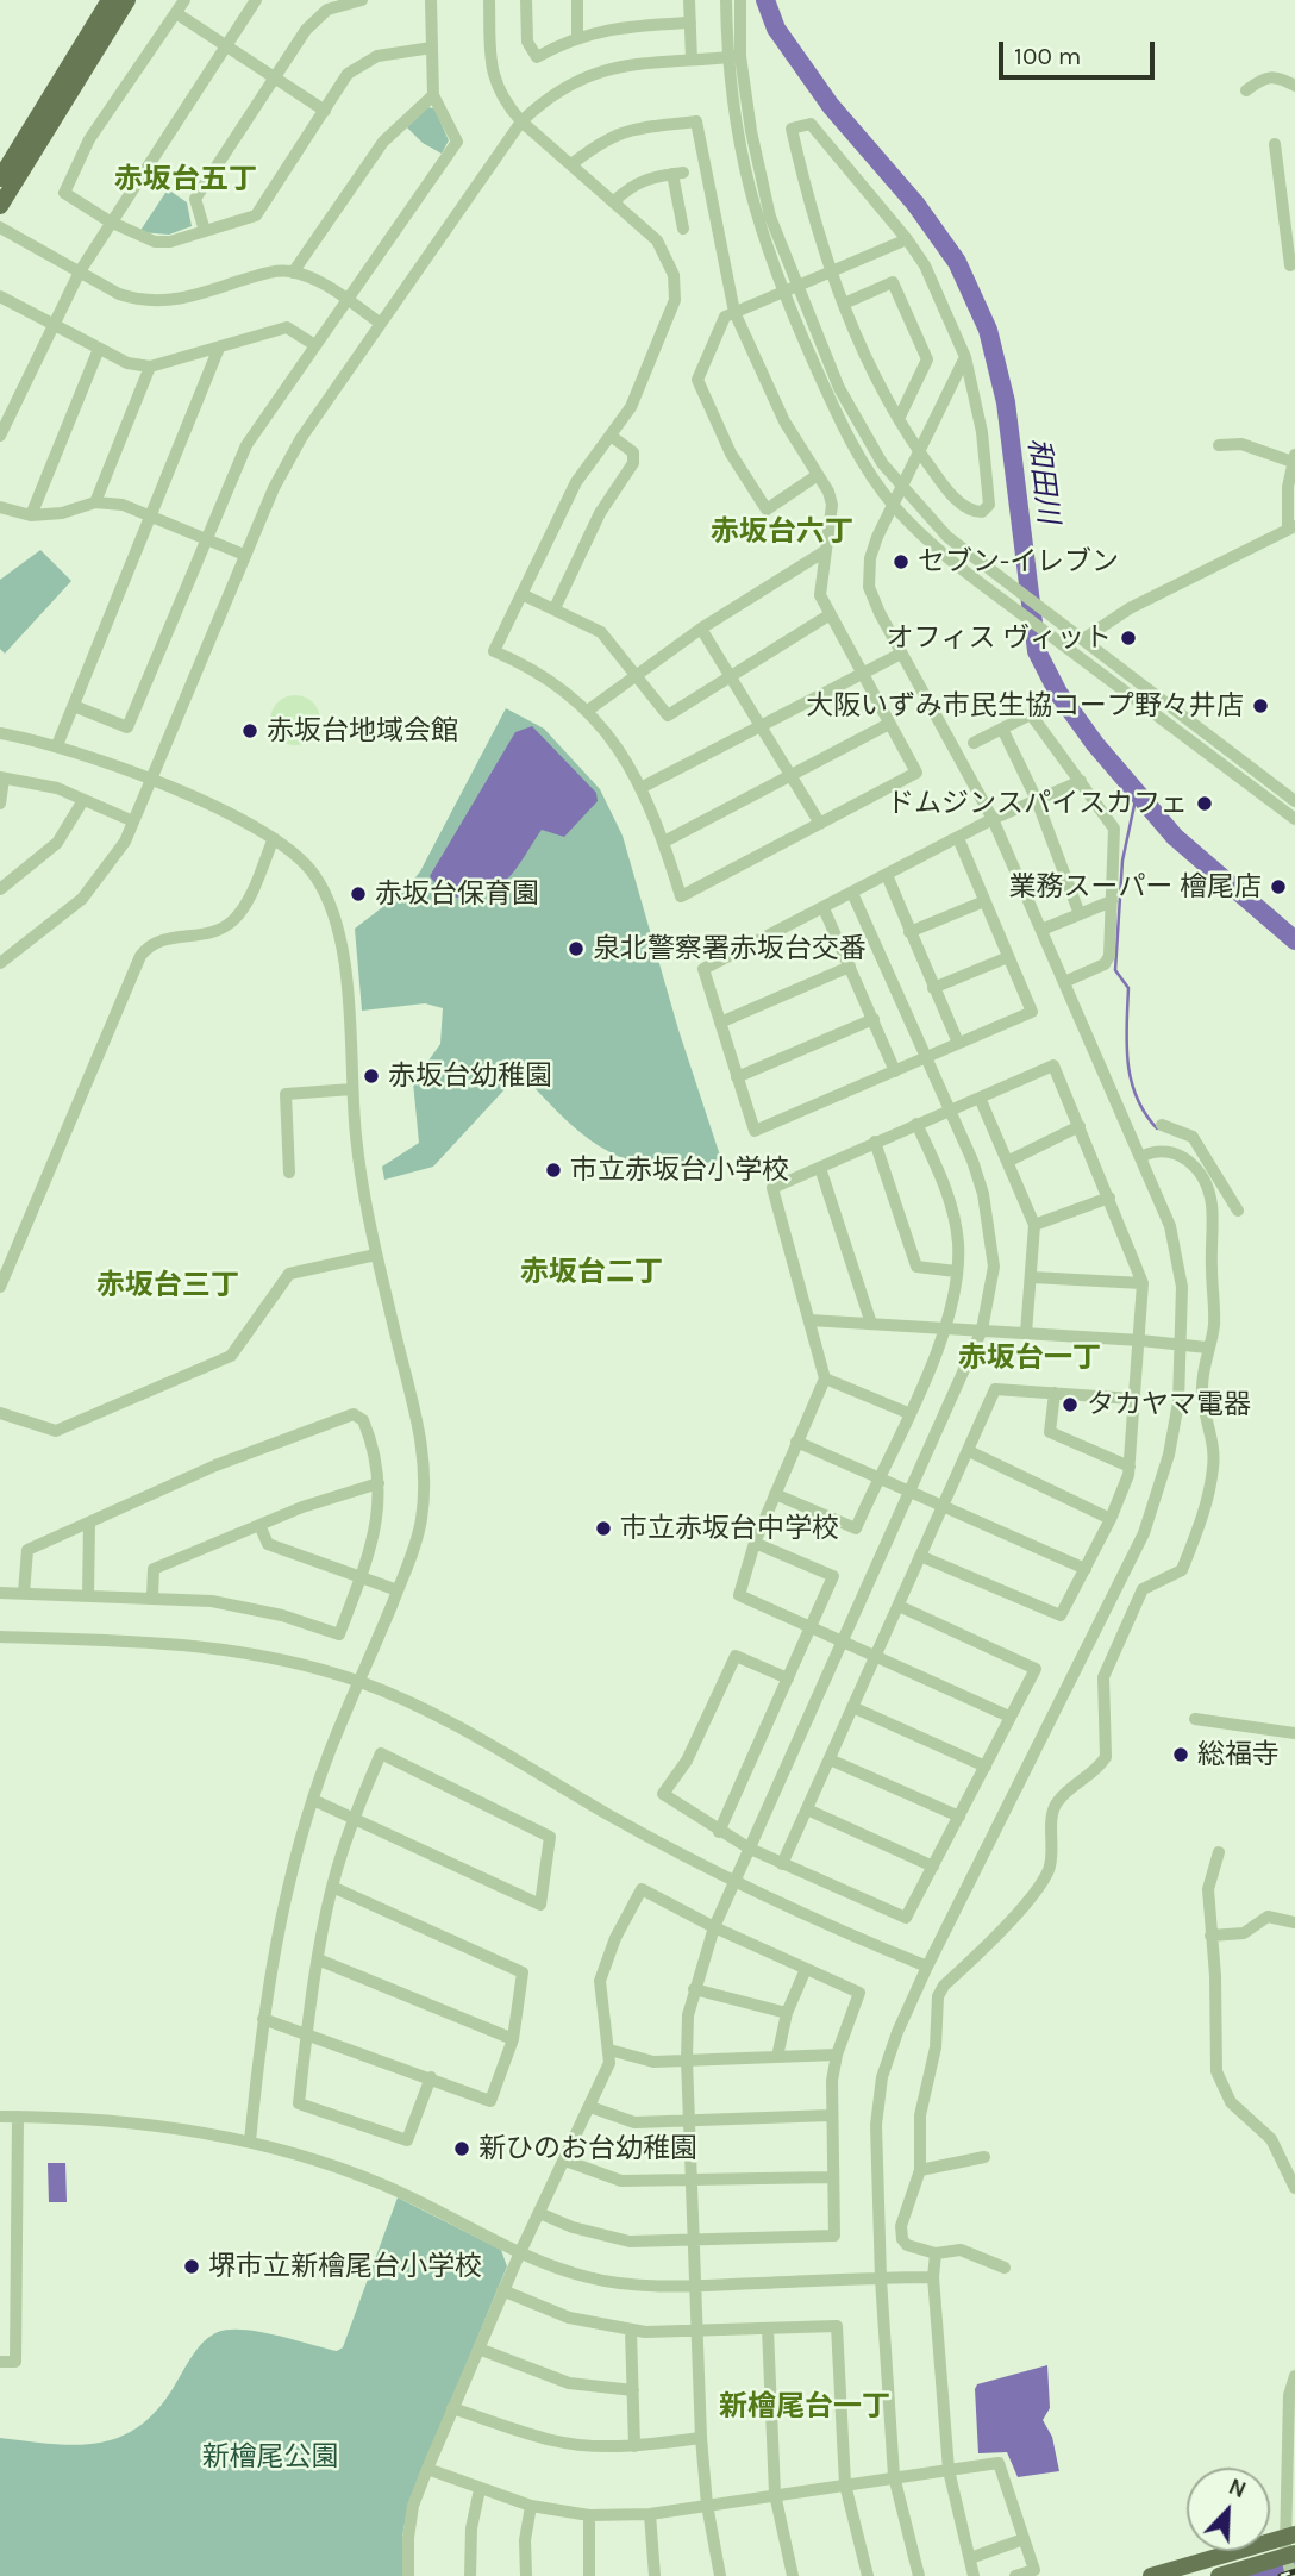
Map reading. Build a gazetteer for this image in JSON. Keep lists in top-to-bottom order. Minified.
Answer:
{"districts":["赤坂台五丁","赤坂台六丁","赤坂台二丁","赤坂台三丁","赤坂台一丁","新檜尾台一丁"],"water":["和田川"],"parks":["新檜尾公園"],"places":["セブン-イレブン","オフィス ヴィット","大阪いずみ市民生協コープ野々井店","赤坂台地域会館","ドムジンスパイスカフェ","業務スーパー 檜尾店","赤坂台保育園","泉北警察署赤坂台交番","赤坂台幼稚園","市立赤坂台小学校","タカヤマ電器","市立赤坂台中学校","総福寺","新ひのお台幼稚園","堺市立新檜尾台小学校"],"scale_bar":"100 m","north":"top right"}
